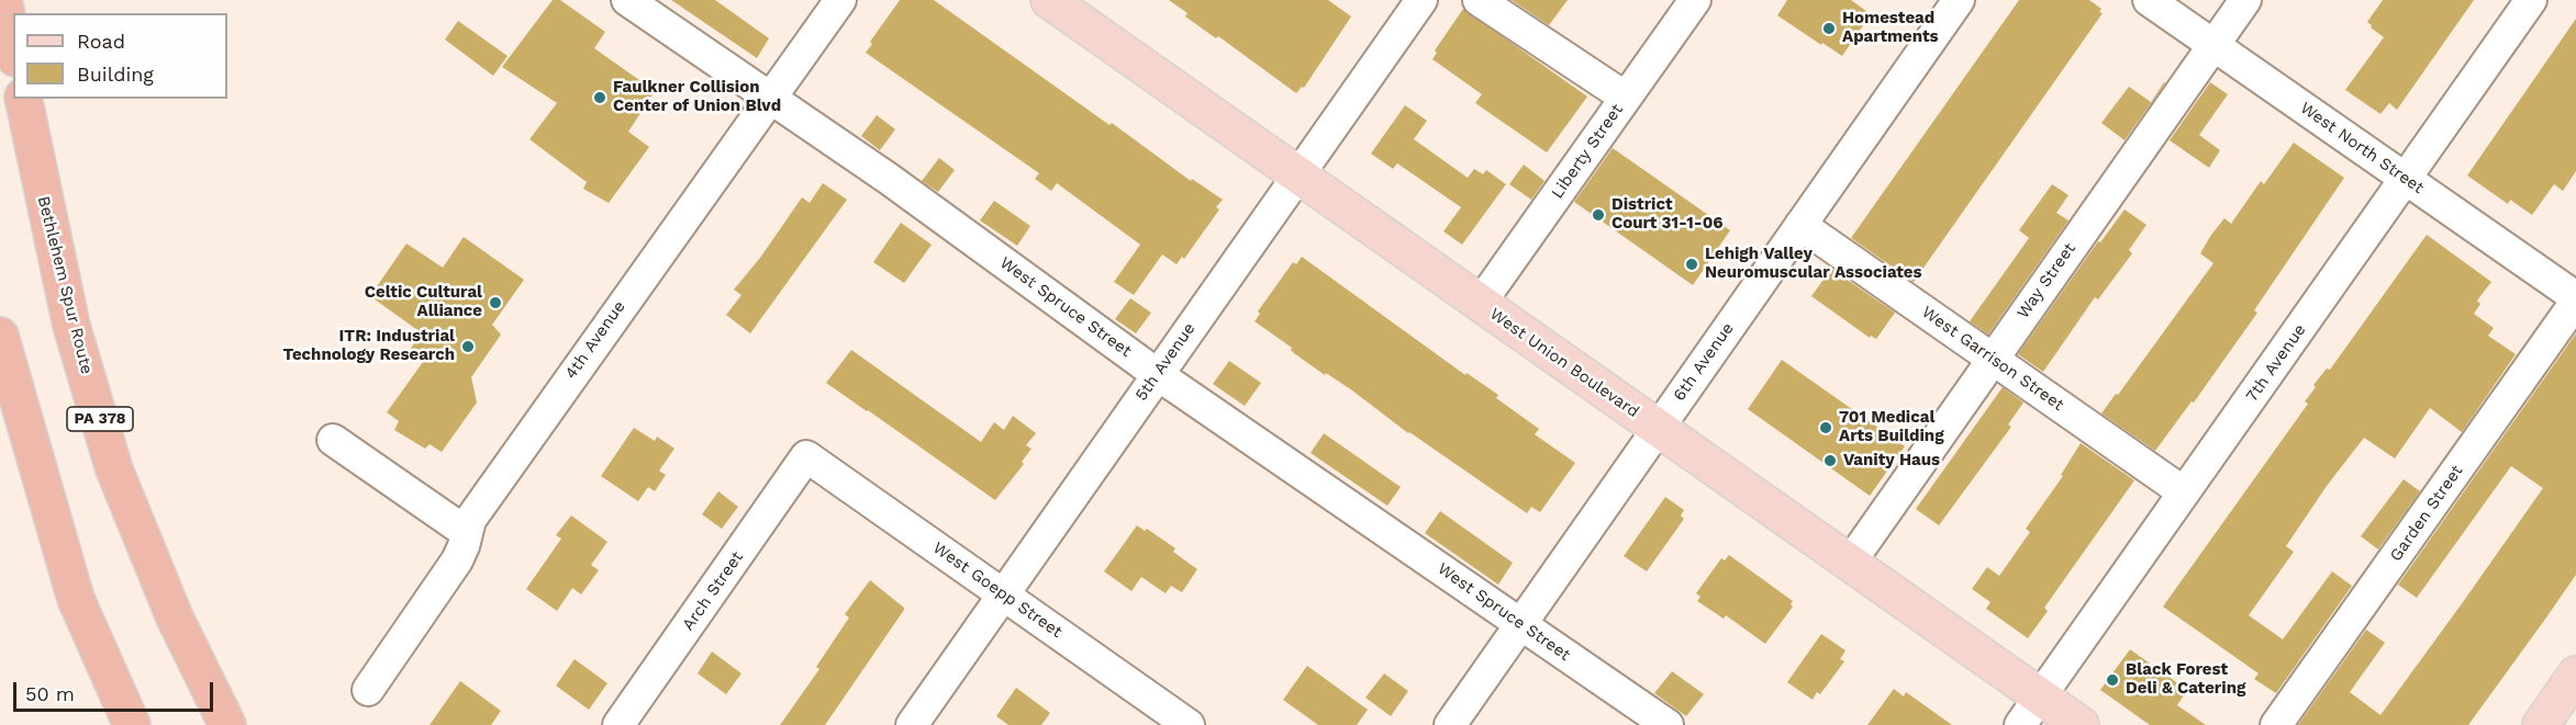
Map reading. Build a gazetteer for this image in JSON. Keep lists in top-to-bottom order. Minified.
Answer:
{"streets":{"highway":["Bethlehem Spur Route","PA 378"],"main road":["West Union Boulevard"],"street":["West North Street","Liberty Street","Way Street","West Spruce Street","4th Avenue","West Garrison Street","5th Avenue","6th Avenue","7th Avenue","Garden Street","West Goepp Street","Arch Street"]},"crossings":[["West North Street","Way Street"],["West North Street","7th Avenue"],["West North Street","Garden Street"],["Liberty Street","West Union Boulevard"],["Way Street","West Garrison Street"],["Way Street","West Union Boulevard"],["West Spruce Street","4th Avenue"],["West Spruce Street","5th Avenue"],["West Spruce Street","6th Avenue"],["West Garrison Street","6th Avenue"],["West Garrison Street","7th Avenue"],["5th Avenue","West Union Boulevard"],["5th Avenue","West Goepp Street"],["6th Avenue","West Union Boulevard"],["West Union Boulevard","7th Avenue"],["West Goepp Street","Arch Street"]],"places":["Homestead Apartments","Faulkner Collision Center of Union Blvd","District Court 31-1-06","Lehigh Valley Neuromuscular Associates","Celtic Cultural Alliance","ITR: Industrial Technology Research","701 Medical Arts Building","Vanity Haus","Black Forest Deli & Catering"],"legend":["Road","Building"],"scale_bar":"50 m"}
